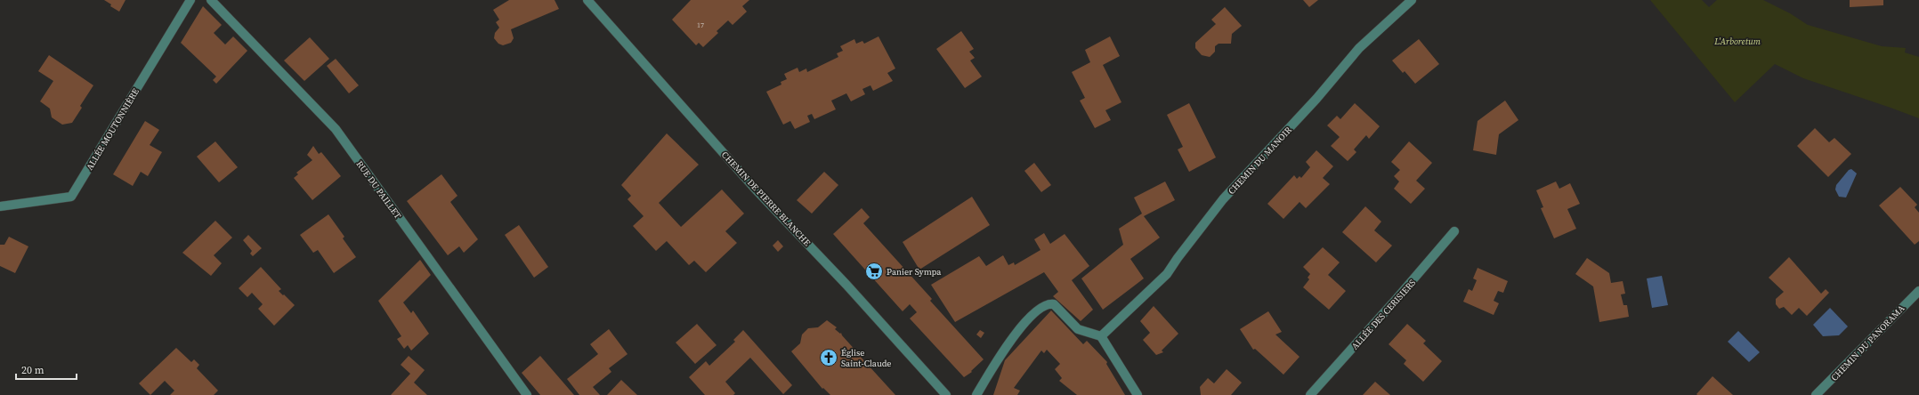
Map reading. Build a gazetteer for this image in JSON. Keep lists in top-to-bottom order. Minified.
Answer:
{"streets":{"street":["ALLÉE MOUTONNIÈRE","CHEMIN DU MANOIR","RUE DU PAILLET","CHEMIN DE PIERRE BLANCHE","ALLÉE DES CERISIERS","CHEMIN DU PANORAMA"]},"parks":["L'Arboretum"],"places":{"supermarket":["Panier Sympa"],"church":["Église Saint-Claude"]},"house_numbers":["17"],"scale_bar":"20 m"}
